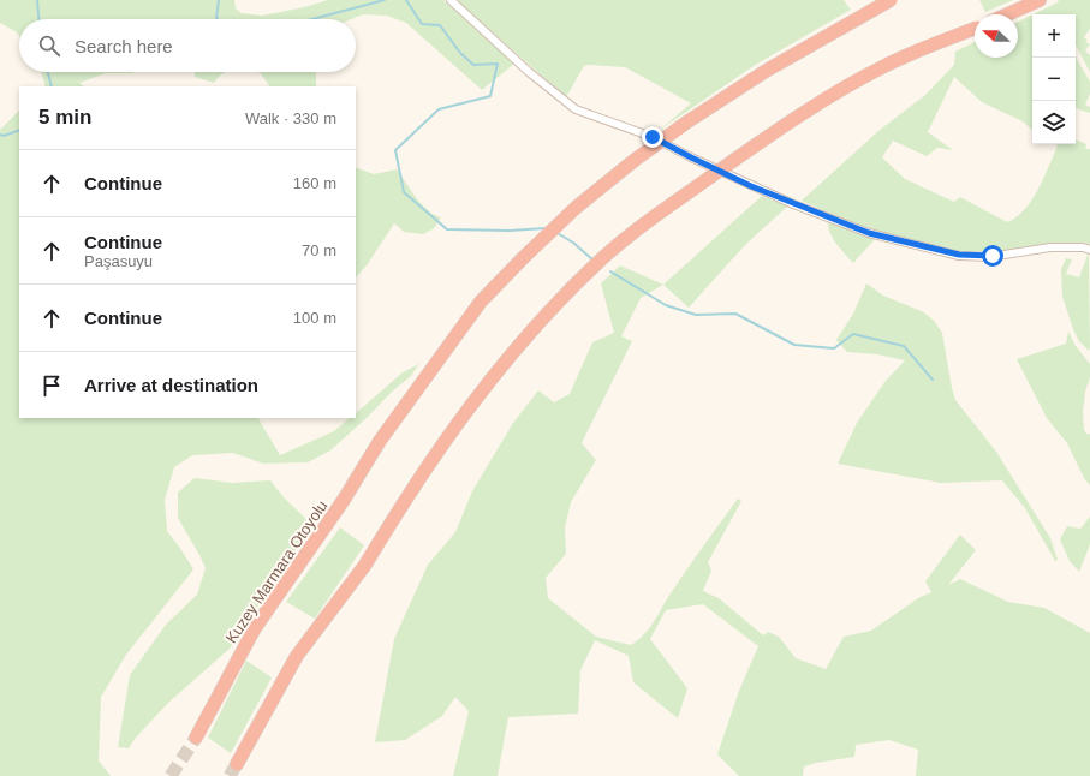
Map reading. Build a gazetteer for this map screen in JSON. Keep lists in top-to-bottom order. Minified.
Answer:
{"streets":{"highway":["Kuzey Marmara Otoyolu"]},"north":"left","page":{"map_buttons":["+","−"],"search":"Search here","heading":["5 min","Walk · 330 m"],"list":[["Continue","160 m"],["Continue","Paşasuyu","70 m"],["Continue","100 m"],"Arrive at destination"]}}
